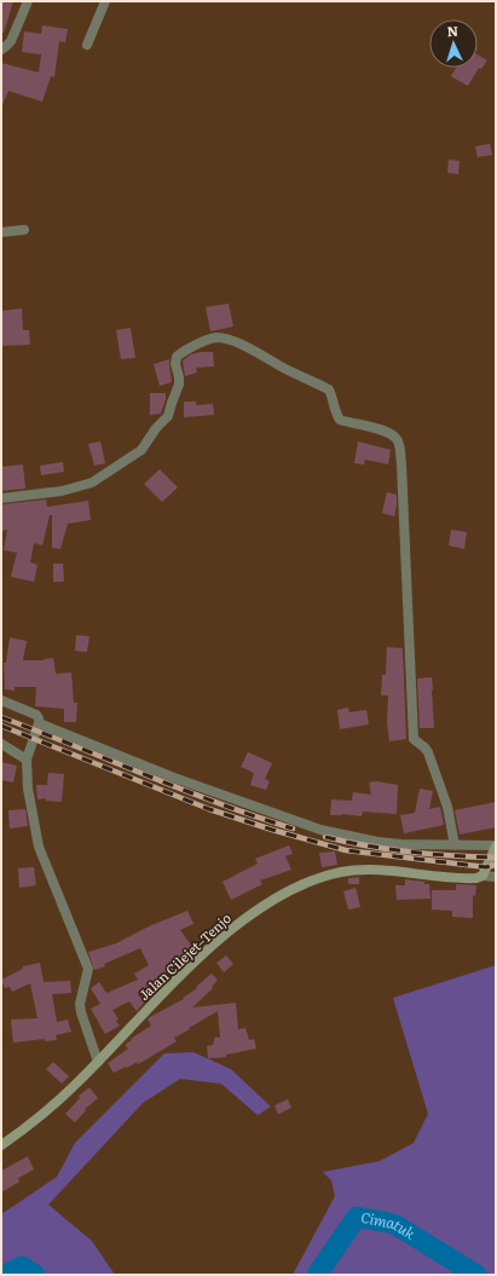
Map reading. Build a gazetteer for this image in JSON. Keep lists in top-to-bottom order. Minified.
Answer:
{"streets":{"main road":["Jalan Cilejet–Tenjo"]},"water":["Cimatuk"],"north":"top"}
